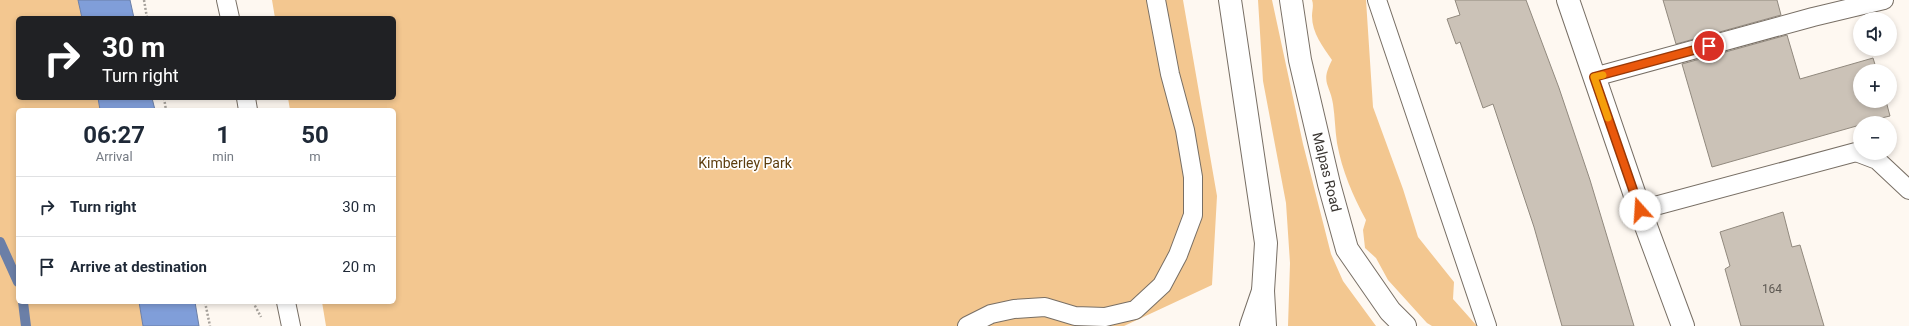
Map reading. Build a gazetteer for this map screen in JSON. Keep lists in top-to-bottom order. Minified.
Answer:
{"streets":{"main road":["Malpas Road"]},"parks":["Kimberley Park"],"house_numbers":["164"],"page":{"map_buttons":["+","−"],"turn":["30 m","Turn right"],"eta":["06:27","Arrival","1","min","50","m"],"list":[{"name":"Turn right","value":"30 m"},{"name":"Arrive at destination","value":"20 m"}]}}
